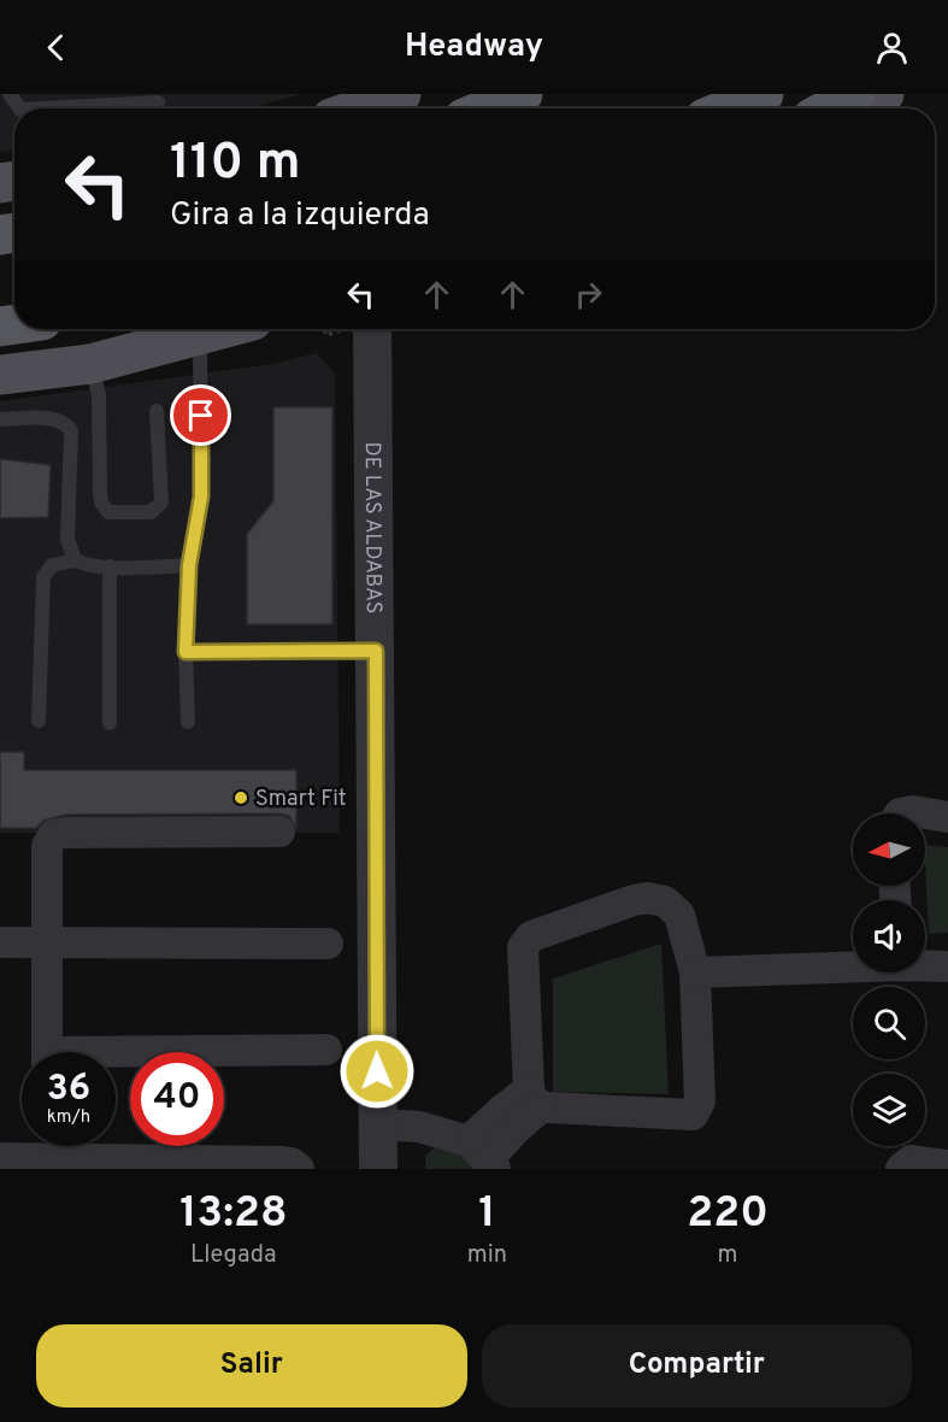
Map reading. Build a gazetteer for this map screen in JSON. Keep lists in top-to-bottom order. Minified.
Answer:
{"streets":{"street":["DE LAS ALDABAS"]},"places":["Smart Fit"],"north":"left","page":{"header":"Headway","turn":["110 m","Gira a la izquierda"],"speed":"36 km/h","limit":"40","eta":["13:28","Llegada","1","min","220","m"],"buttons":["Salir","Compartir"]}}
